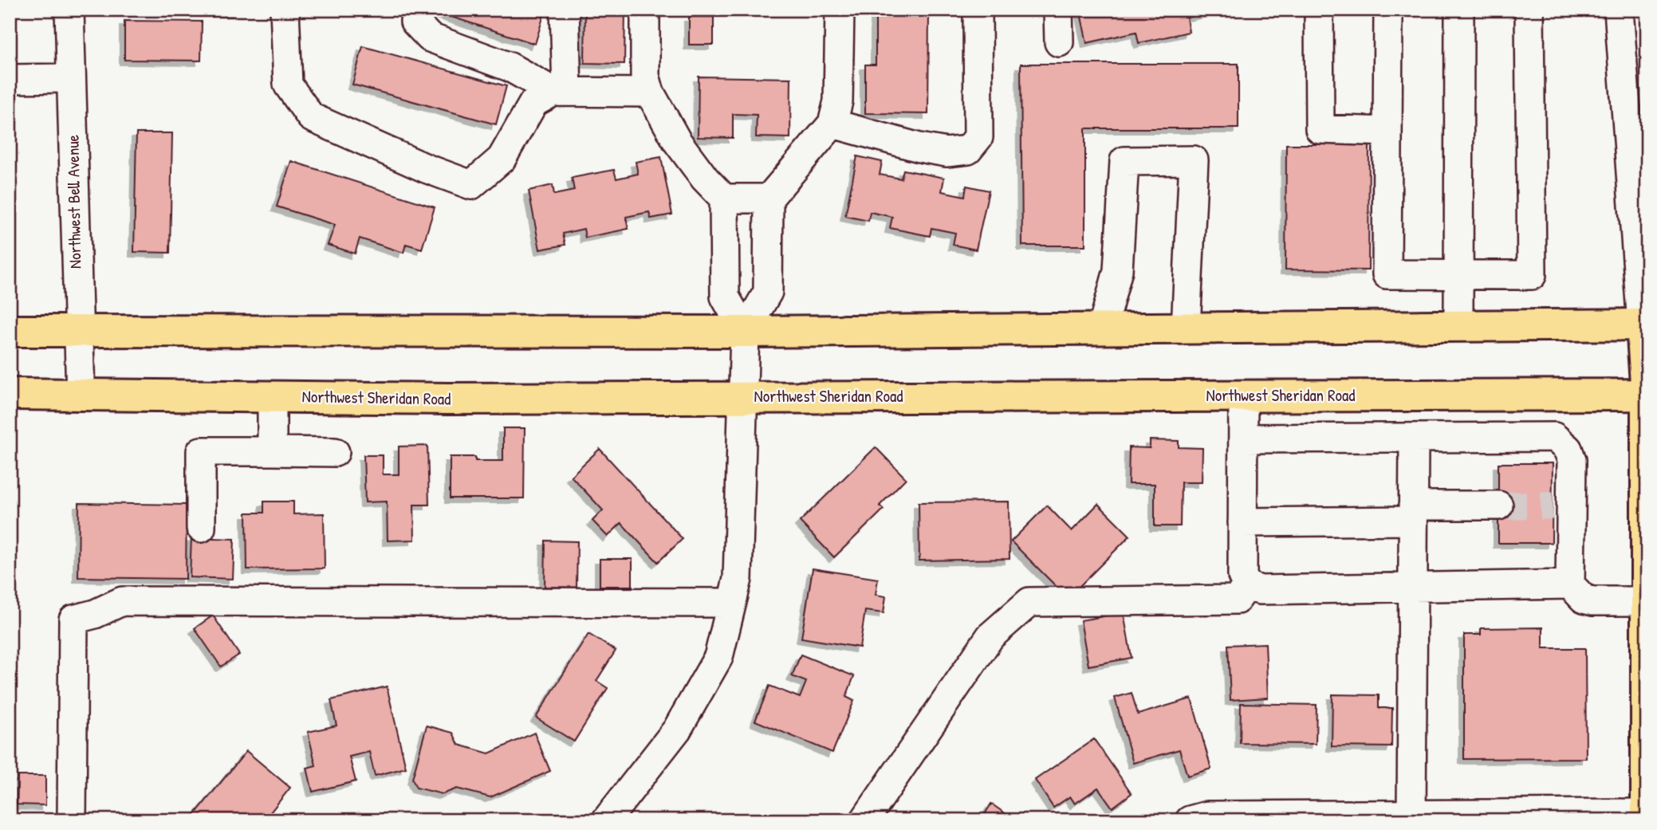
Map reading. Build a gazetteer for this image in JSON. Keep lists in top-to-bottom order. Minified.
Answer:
{"streets":{"main road":["Northwest Sheridan Road"],"street":["Northwest Bell Avenue"]},"crossings":[["Northwest Bell Avenue","Northwest Sheridan Road"]]}
